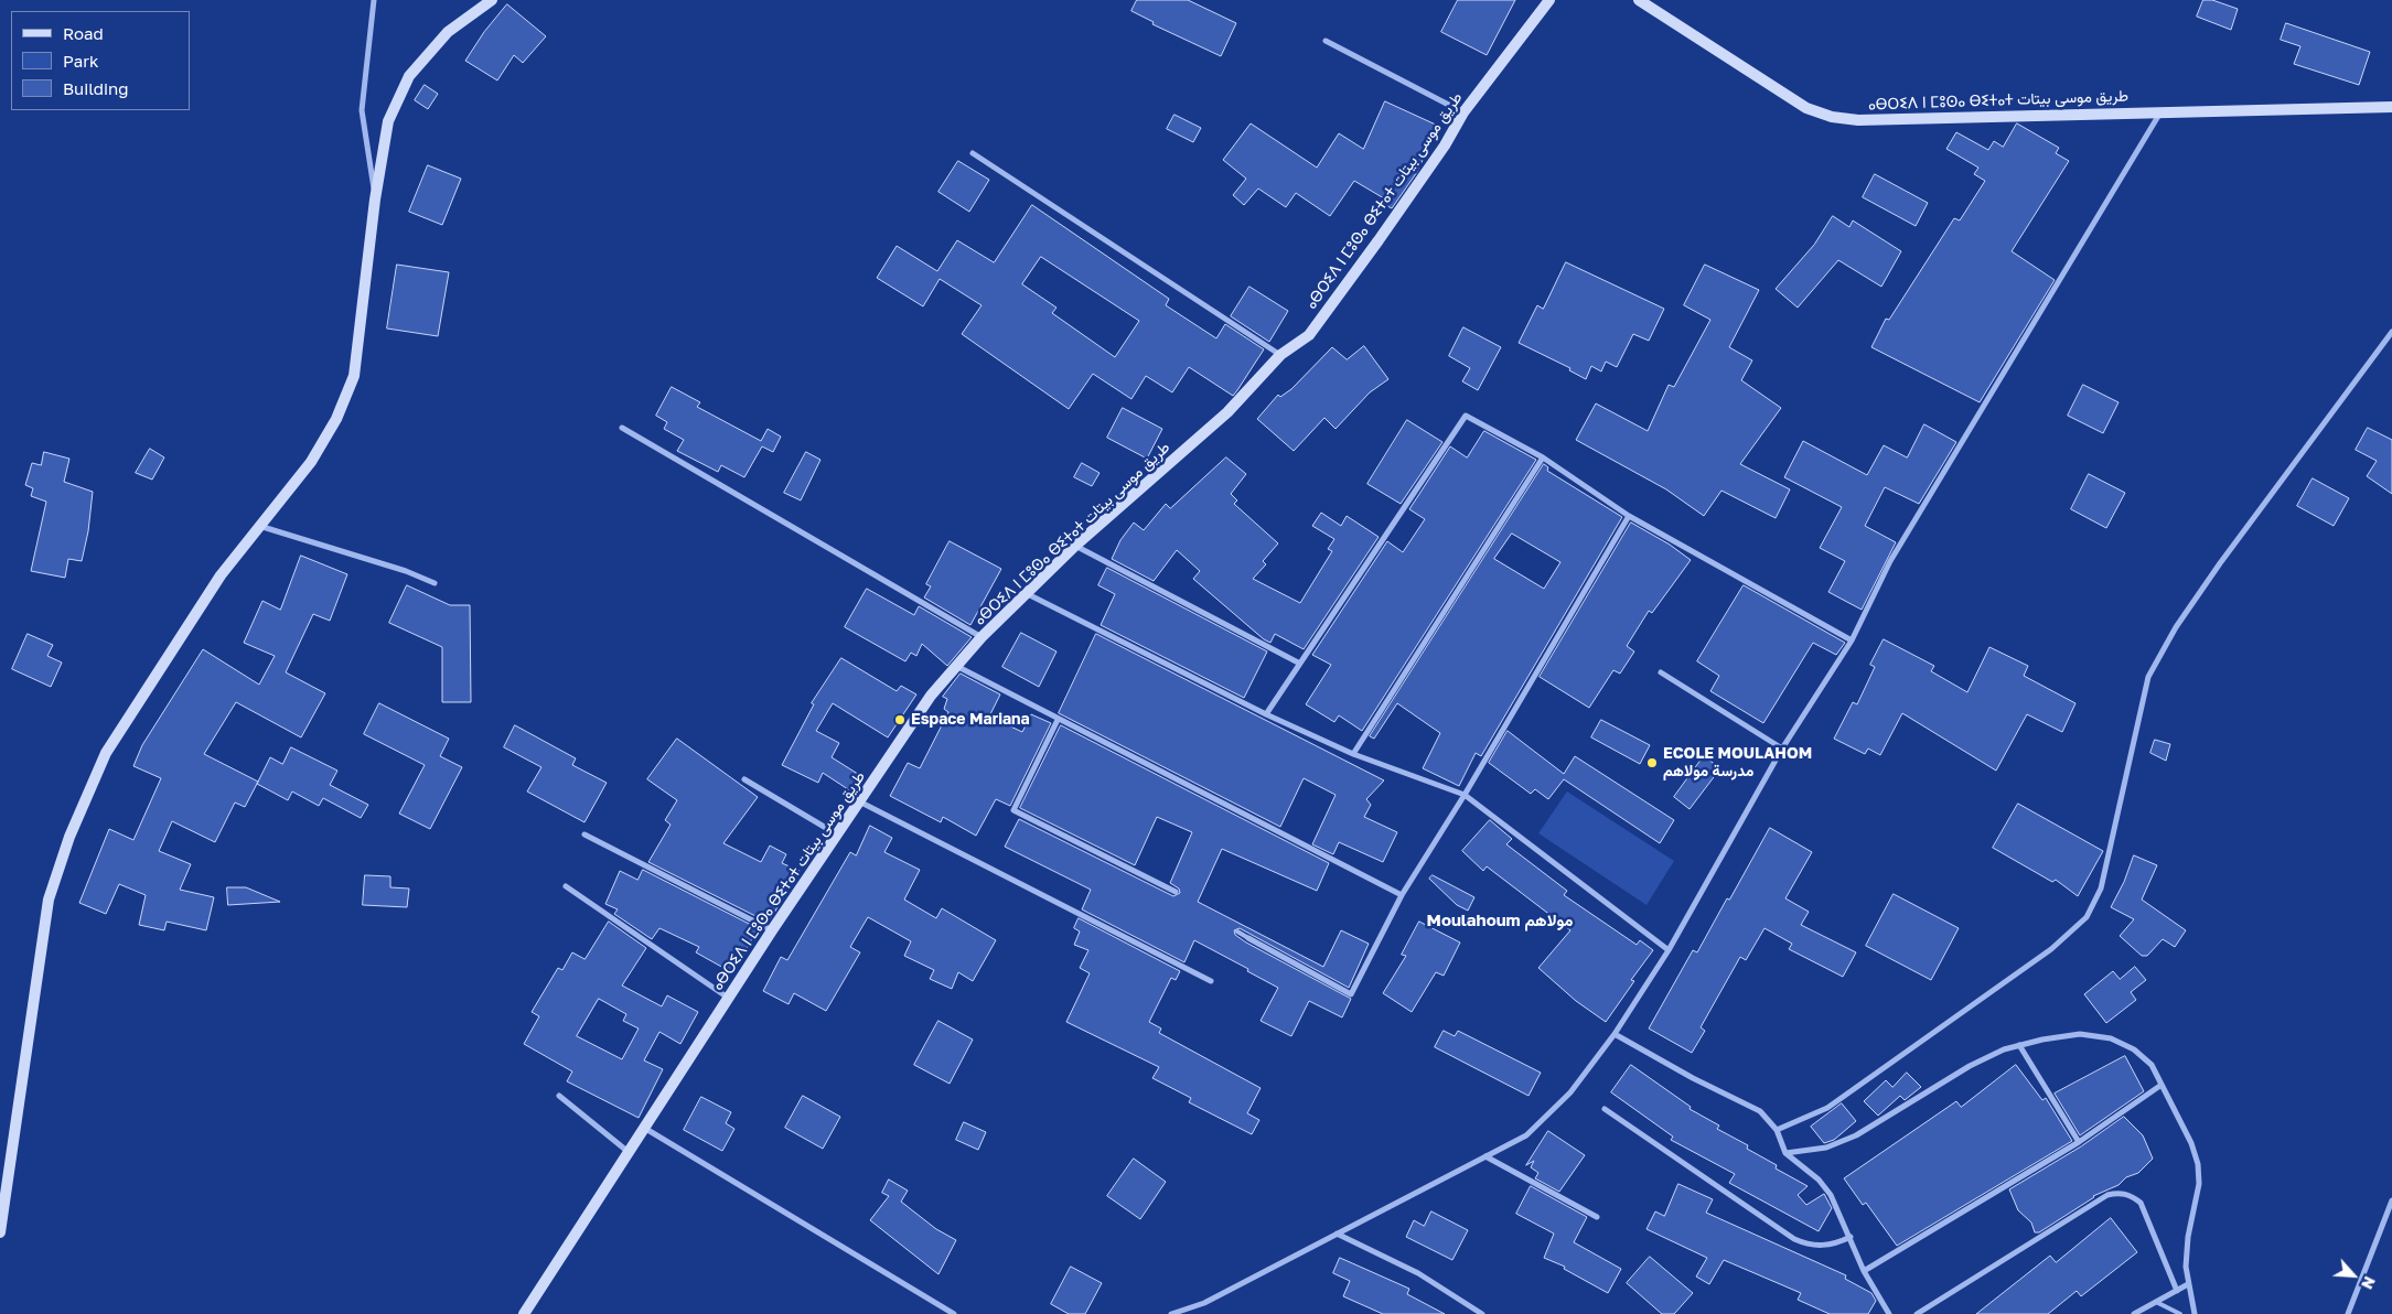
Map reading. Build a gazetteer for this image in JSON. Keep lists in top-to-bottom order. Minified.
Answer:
{"streets":{"street":["ⴰⴱⵔⵉⴷ ⵏ ⵎⵓⵙⴰ ⴱⵉⵜⴰⵜ طريق موسى بيتات"]},"districts":["Moulahoum مولاهم"],"places":["Espace Mariana","ECOLE MOULAHOM مدرسة مولاهم"],"legend":["Road","Park","Building"],"north":"bottom right"}
